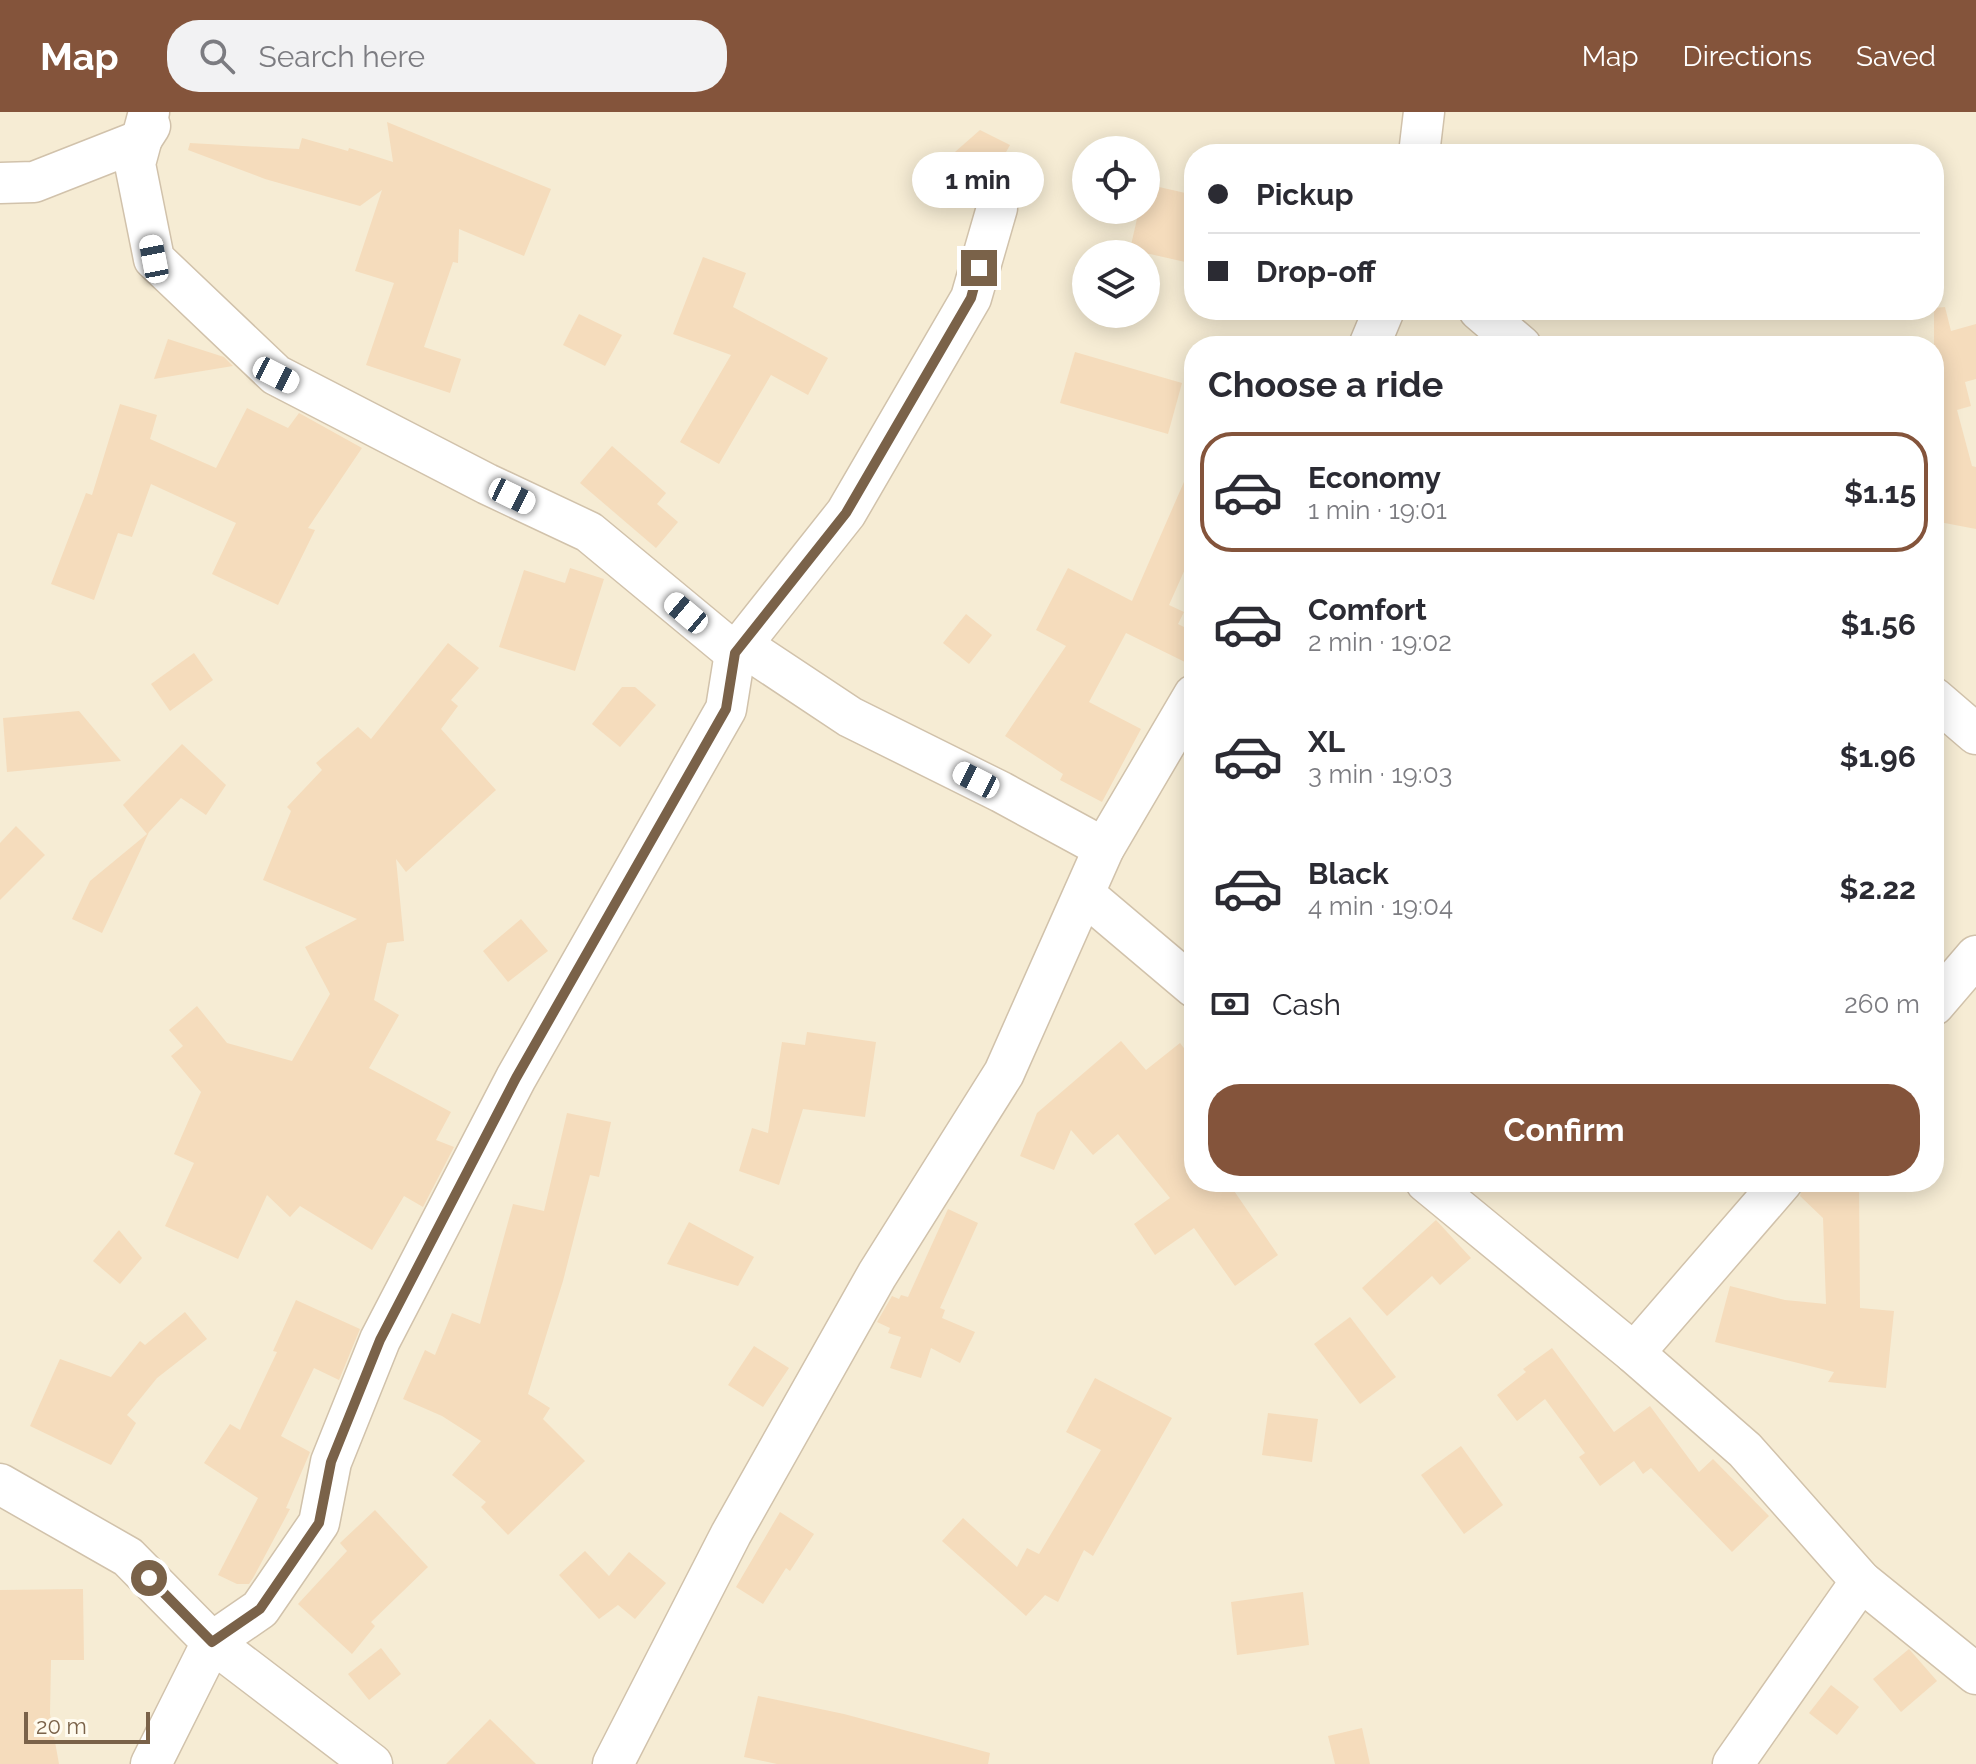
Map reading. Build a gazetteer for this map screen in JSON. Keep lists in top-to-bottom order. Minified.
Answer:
{"scale_bar":"20 m","page":{"header":"Map","search":"Search here","nav":["Map","Directions","Saved"],"banner":["Pickup","Drop-off"],"bubble":"1 min","heading":"Choose a ride","list":[{"name":"Economy","note":"1 min · 19:01","value":"$1.15"},{"name":"Comfort","note":"2 min · 19:02","value":"$1.56"},{"name":"XL","note":"3 min · 19:03","value":"$1.96"},{"name":"Black","note":"4 min · 19:04","value":"$2.22"}],"pay":["Cash","260 m"],"buttons":"Confirm","scale":"20 m"}}
